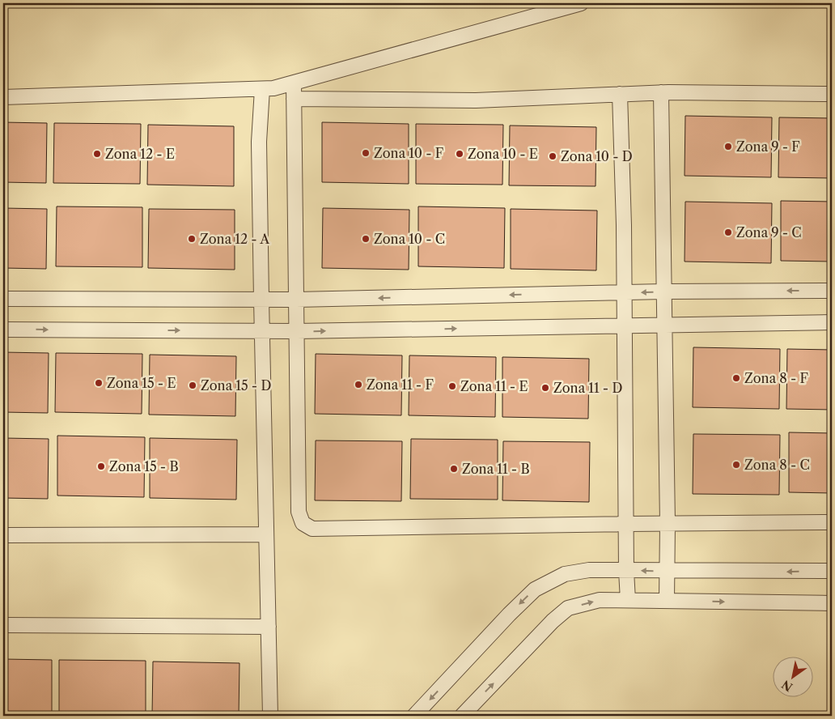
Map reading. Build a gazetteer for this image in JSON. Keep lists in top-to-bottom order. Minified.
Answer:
{"places":["Zona 9 - F","Zona 10 - F","Zona 12 - E","Zona 10 - E","Zona 10 - D","Zona 9 - C","Zona 12 - A","Zona 10 - C","Zona 8 - F","Zona 15 - E","Zona 11 - F","Zona 15 - D","Zona 11 - E","Zona 11 - D","Zona 8 - C","Zona 15 - B","Zona 11 - B"],"north":"bottom left"}
